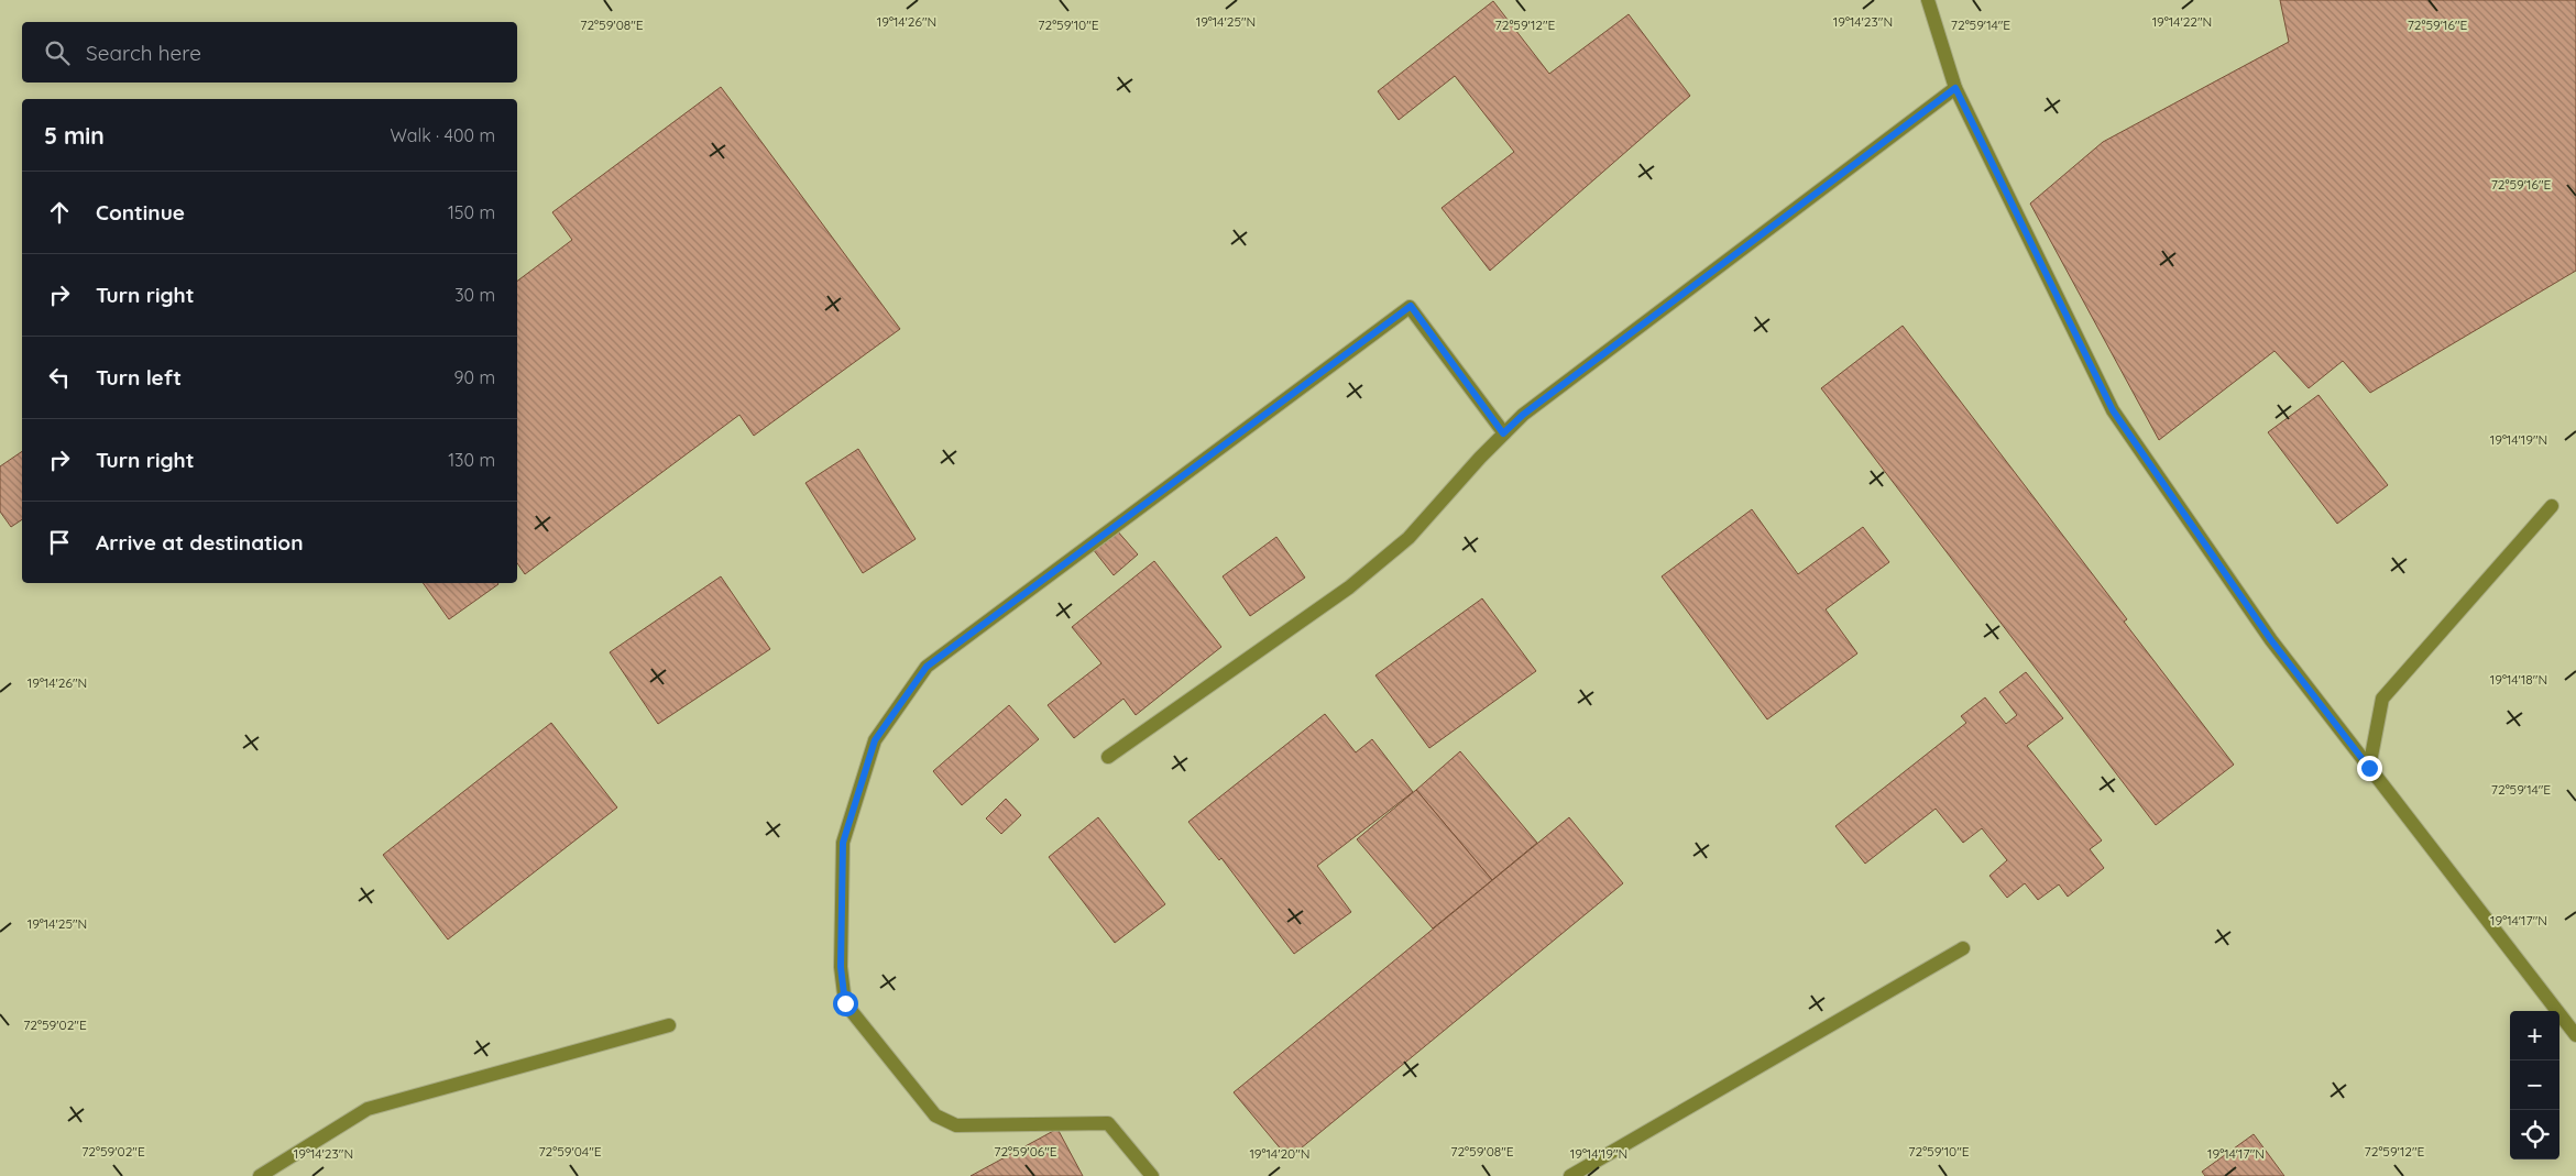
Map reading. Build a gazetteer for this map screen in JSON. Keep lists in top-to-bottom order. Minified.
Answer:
{"page":{"search":"Search here","heading":["5 min","Walk · 400 m"],"list":[["Continue","150 m"],["Turn right","30 m"],["Turn left","90 m"],["Turn right","130 m"],"Arrive at destination"],"map_buttons":["+","−"]},"coordinates":["19°14'26\"N","19°14'25\"N","19°14'23\"N","19°14'22\"N","72°59'08\"E","72°59'10\"E","72°59'14\"E","72°59'16\"E","72°59'12\"E","19°14'19\"N","19°14'18\"N","19°14'17\"N","72°59'02\"E","72°59'04\"E","72°59'06\"E","19°14'20\"N"]}
